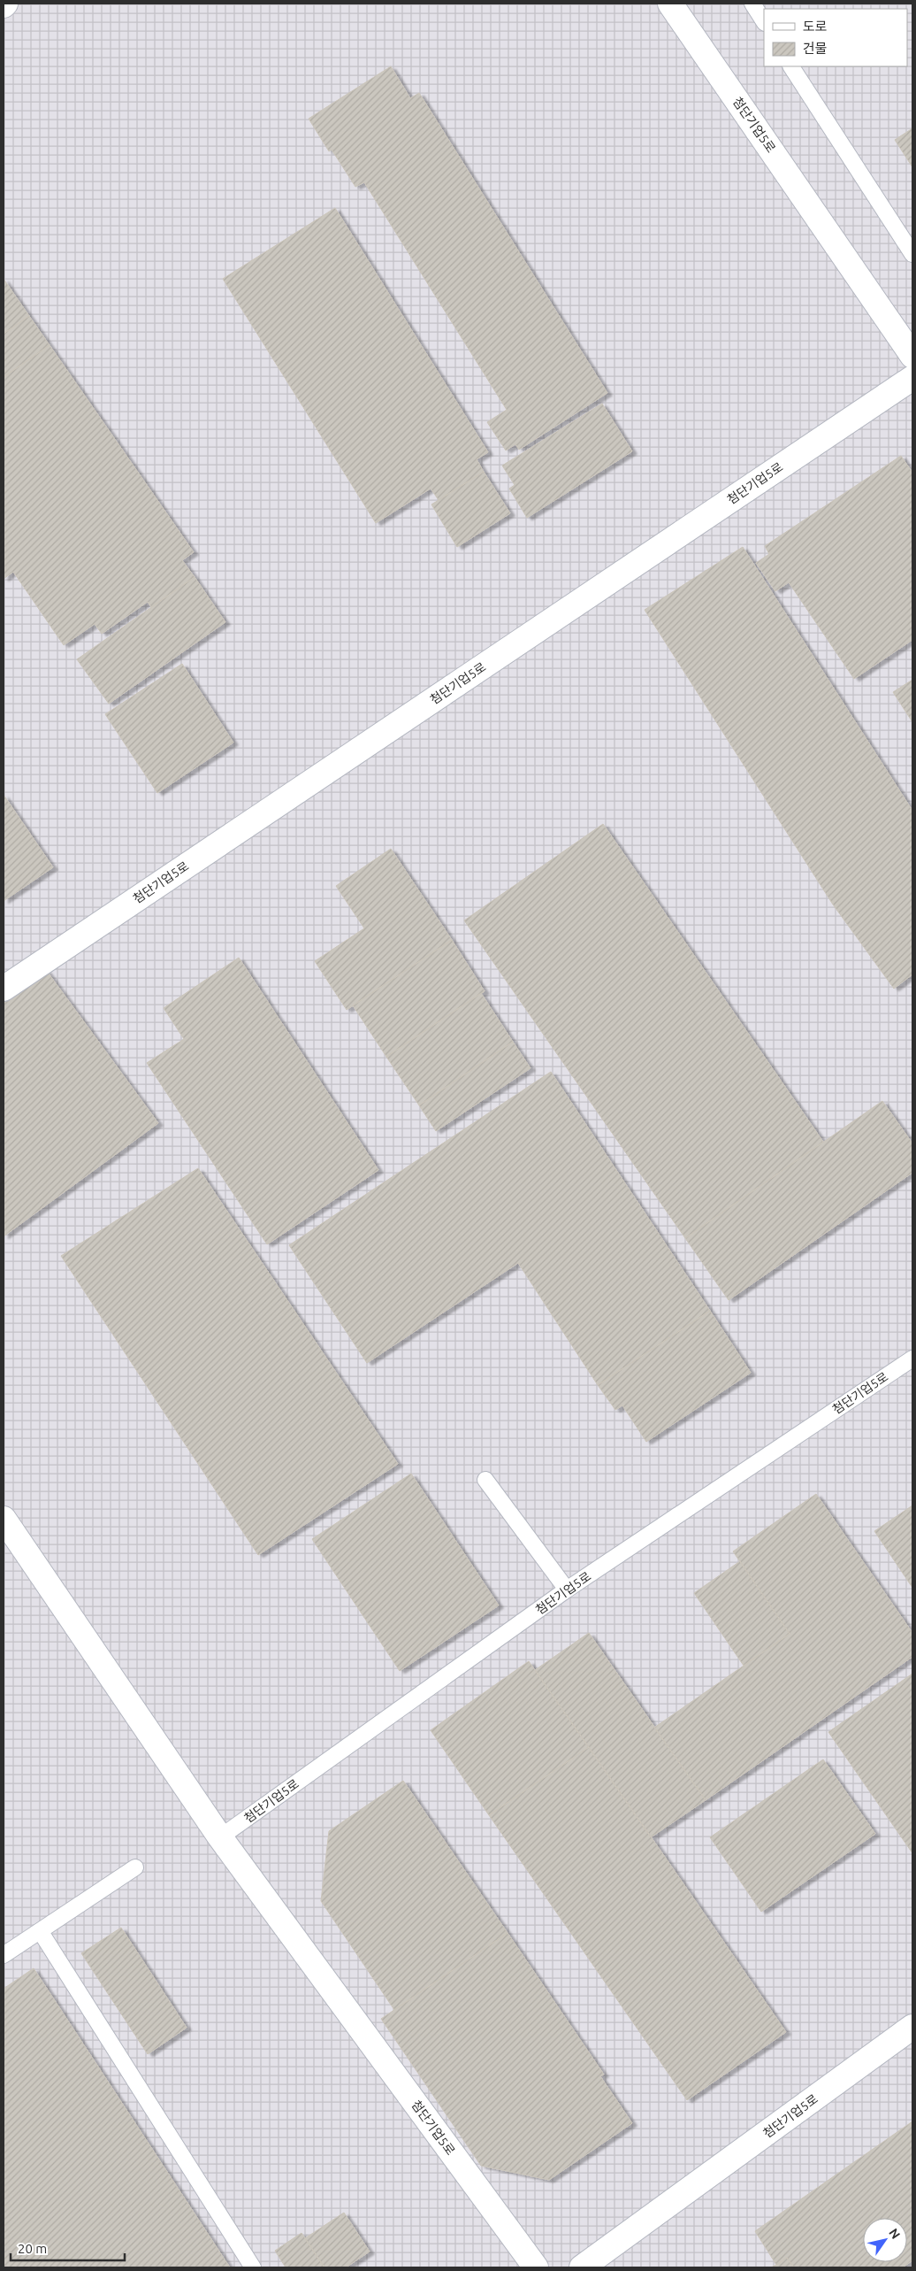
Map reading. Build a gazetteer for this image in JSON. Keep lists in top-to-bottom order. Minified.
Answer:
{"streets":{"street":["첨단기업5로"]},"legend":["도로","건물"],"scale_bar":"20 m","north":"top right"}
